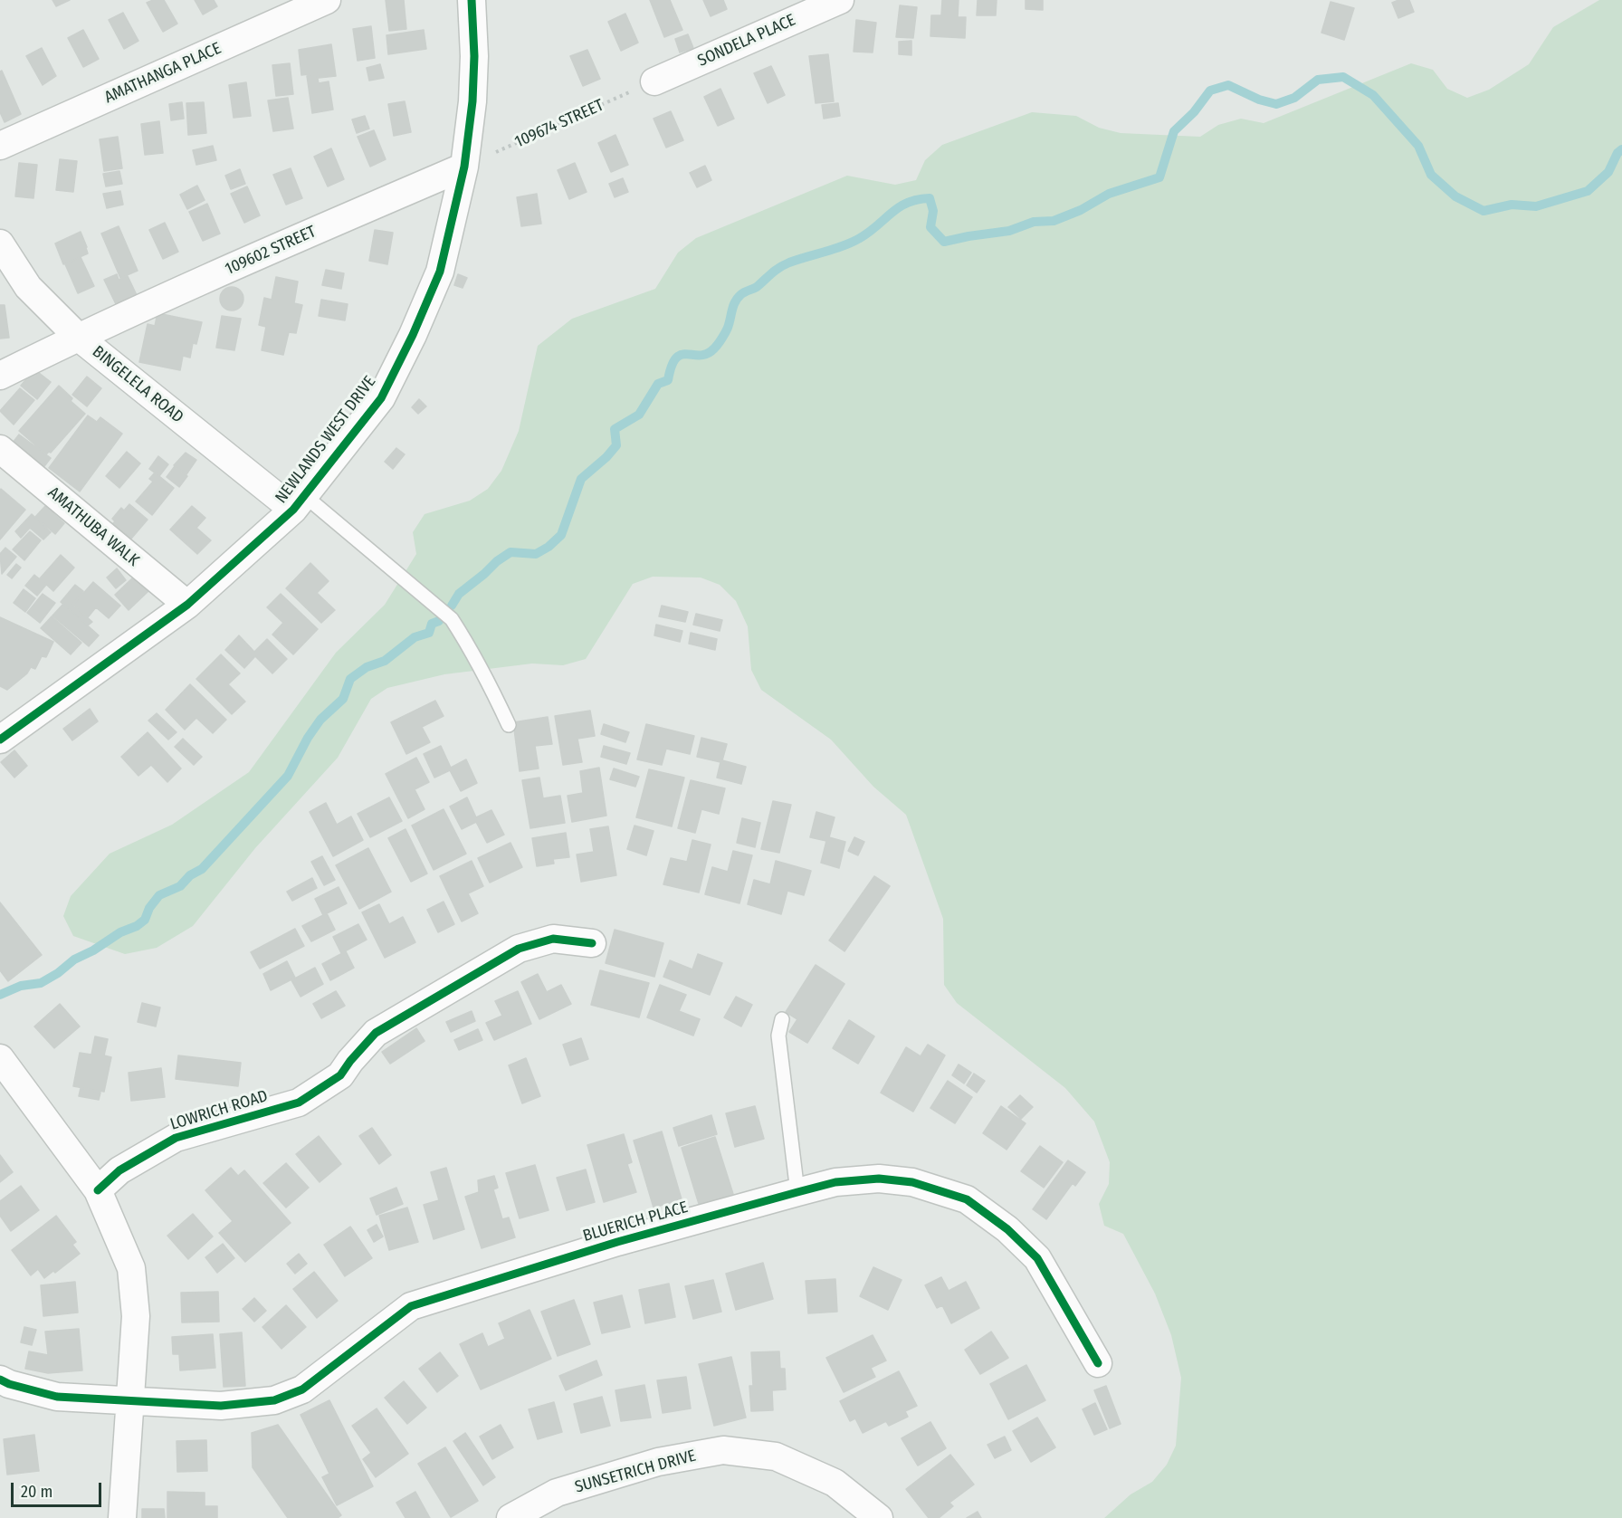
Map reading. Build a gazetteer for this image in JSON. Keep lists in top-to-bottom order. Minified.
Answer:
{"streets":{"street":["SONDELA PLACE","AMATHANGA PLACE","109602 STREET","BINGELELA ROAD","NEWLANDS WEST DRIVE","AMATHUBA WALK","LOWRICH ROAD","BLUERICH PLACE","SUNSETRICH DRIVE"],"path":["109674 STREET"]},"crossings":[["SONDELA PLACE","109674 STREET"],["109674 STREET","109602 STREET"],["109674 STREET","NEWLANDS WEST DRIVE"],["109602 STREET","BINGELELA ROAD"],["109602 STREET","NEWLANDS WEST DRIVE"],["BINGELELA ROAD","NEWLANDS WEST DRIVE"],["NEWLANDS WEST DRIVE","AMATHUBA WALK"]],"scale_bar":"20 m"}
